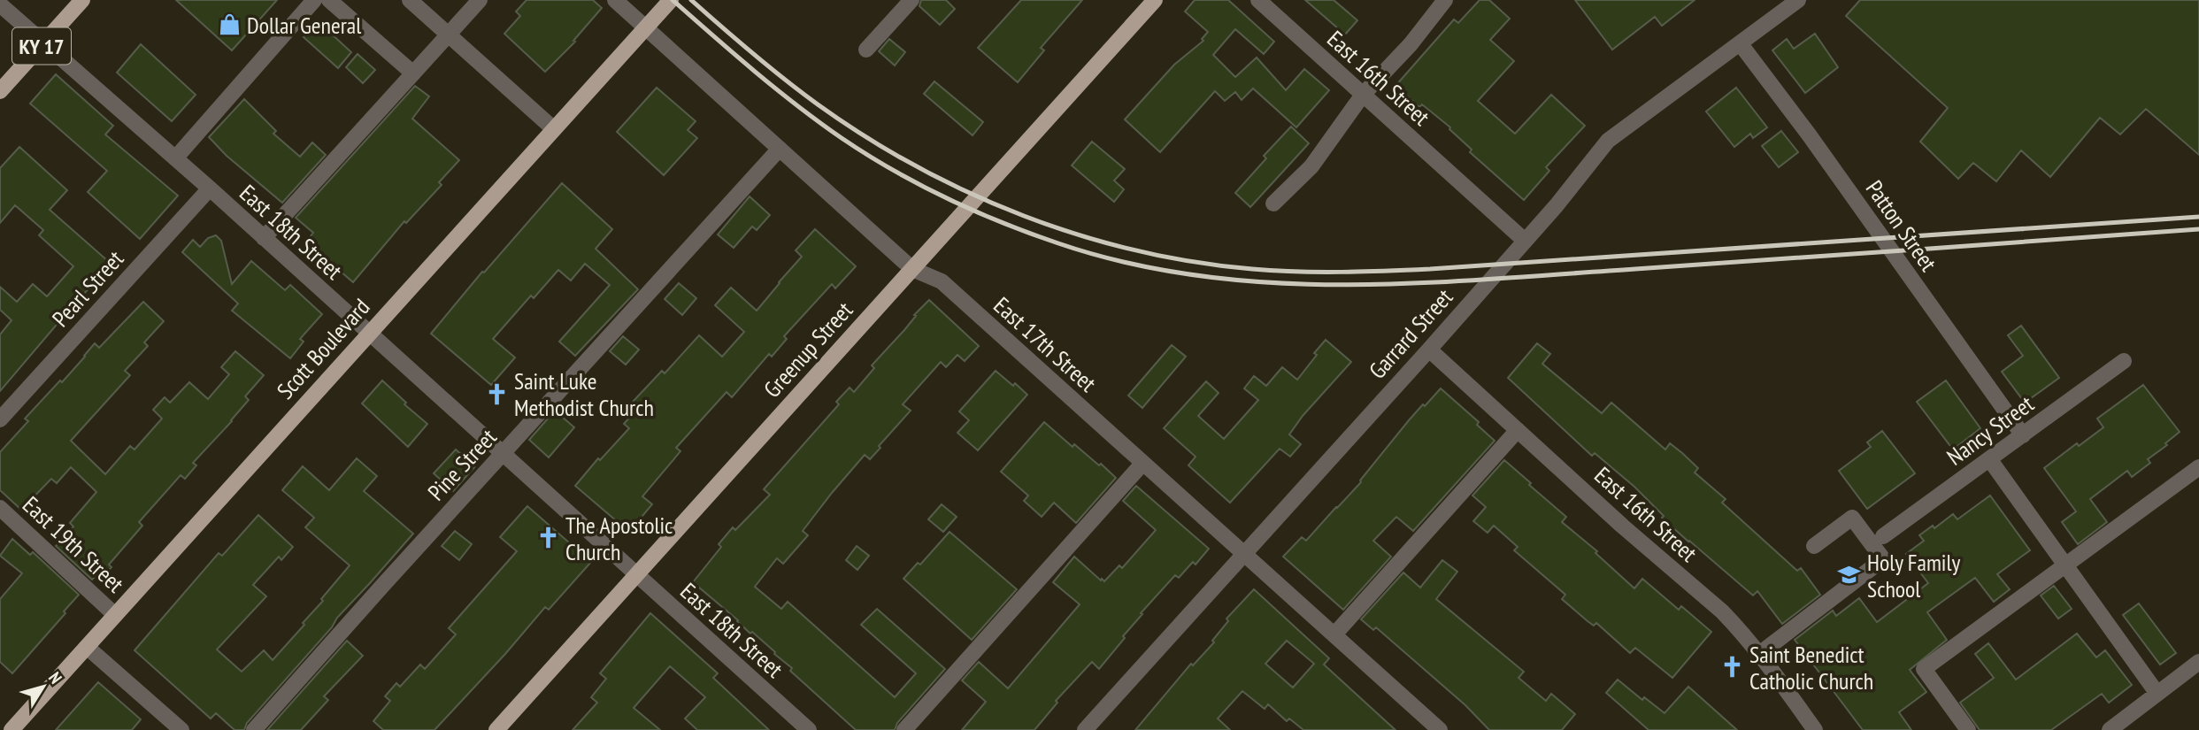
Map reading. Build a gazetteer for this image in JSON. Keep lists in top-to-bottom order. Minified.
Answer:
{"streets":{"main road":["KY 17","Scott Boulevard","Greenup Street"],"street":["East 16th Street","Patton Street","East 18th Street","Pearl Street","Garrard Street","East 17th Street","Nancy Street","Pine Street","East 19th Street"]},"crossings":[["KY 17","East 18th Street"],["East 16th Street","Garrard Street"],["Patton Street","Garrard Street"],["Patton Street","Nancy Street"],["East 18th Street","Pearl Street"],["East 18th Street","Scott Boulevard"],["East 18th Street","Greenup Street"],["East 18th Street","Pine Street"],["Garrard Street","East 17th Street"],["East 17th Street","Scott Boulevard"],["East 17th Street","Greenup Street"],["East 17th Street","Pine Street"],["Scott Boulevard","East 19th Street"]],"places":{"shop":["Dollar General"],"church":["Saint Luke Methodist Church","The Apostolic Church","Saint Benedict Catholic Church"],"school or university":["Holy Family School"]},"north":"top right"}
